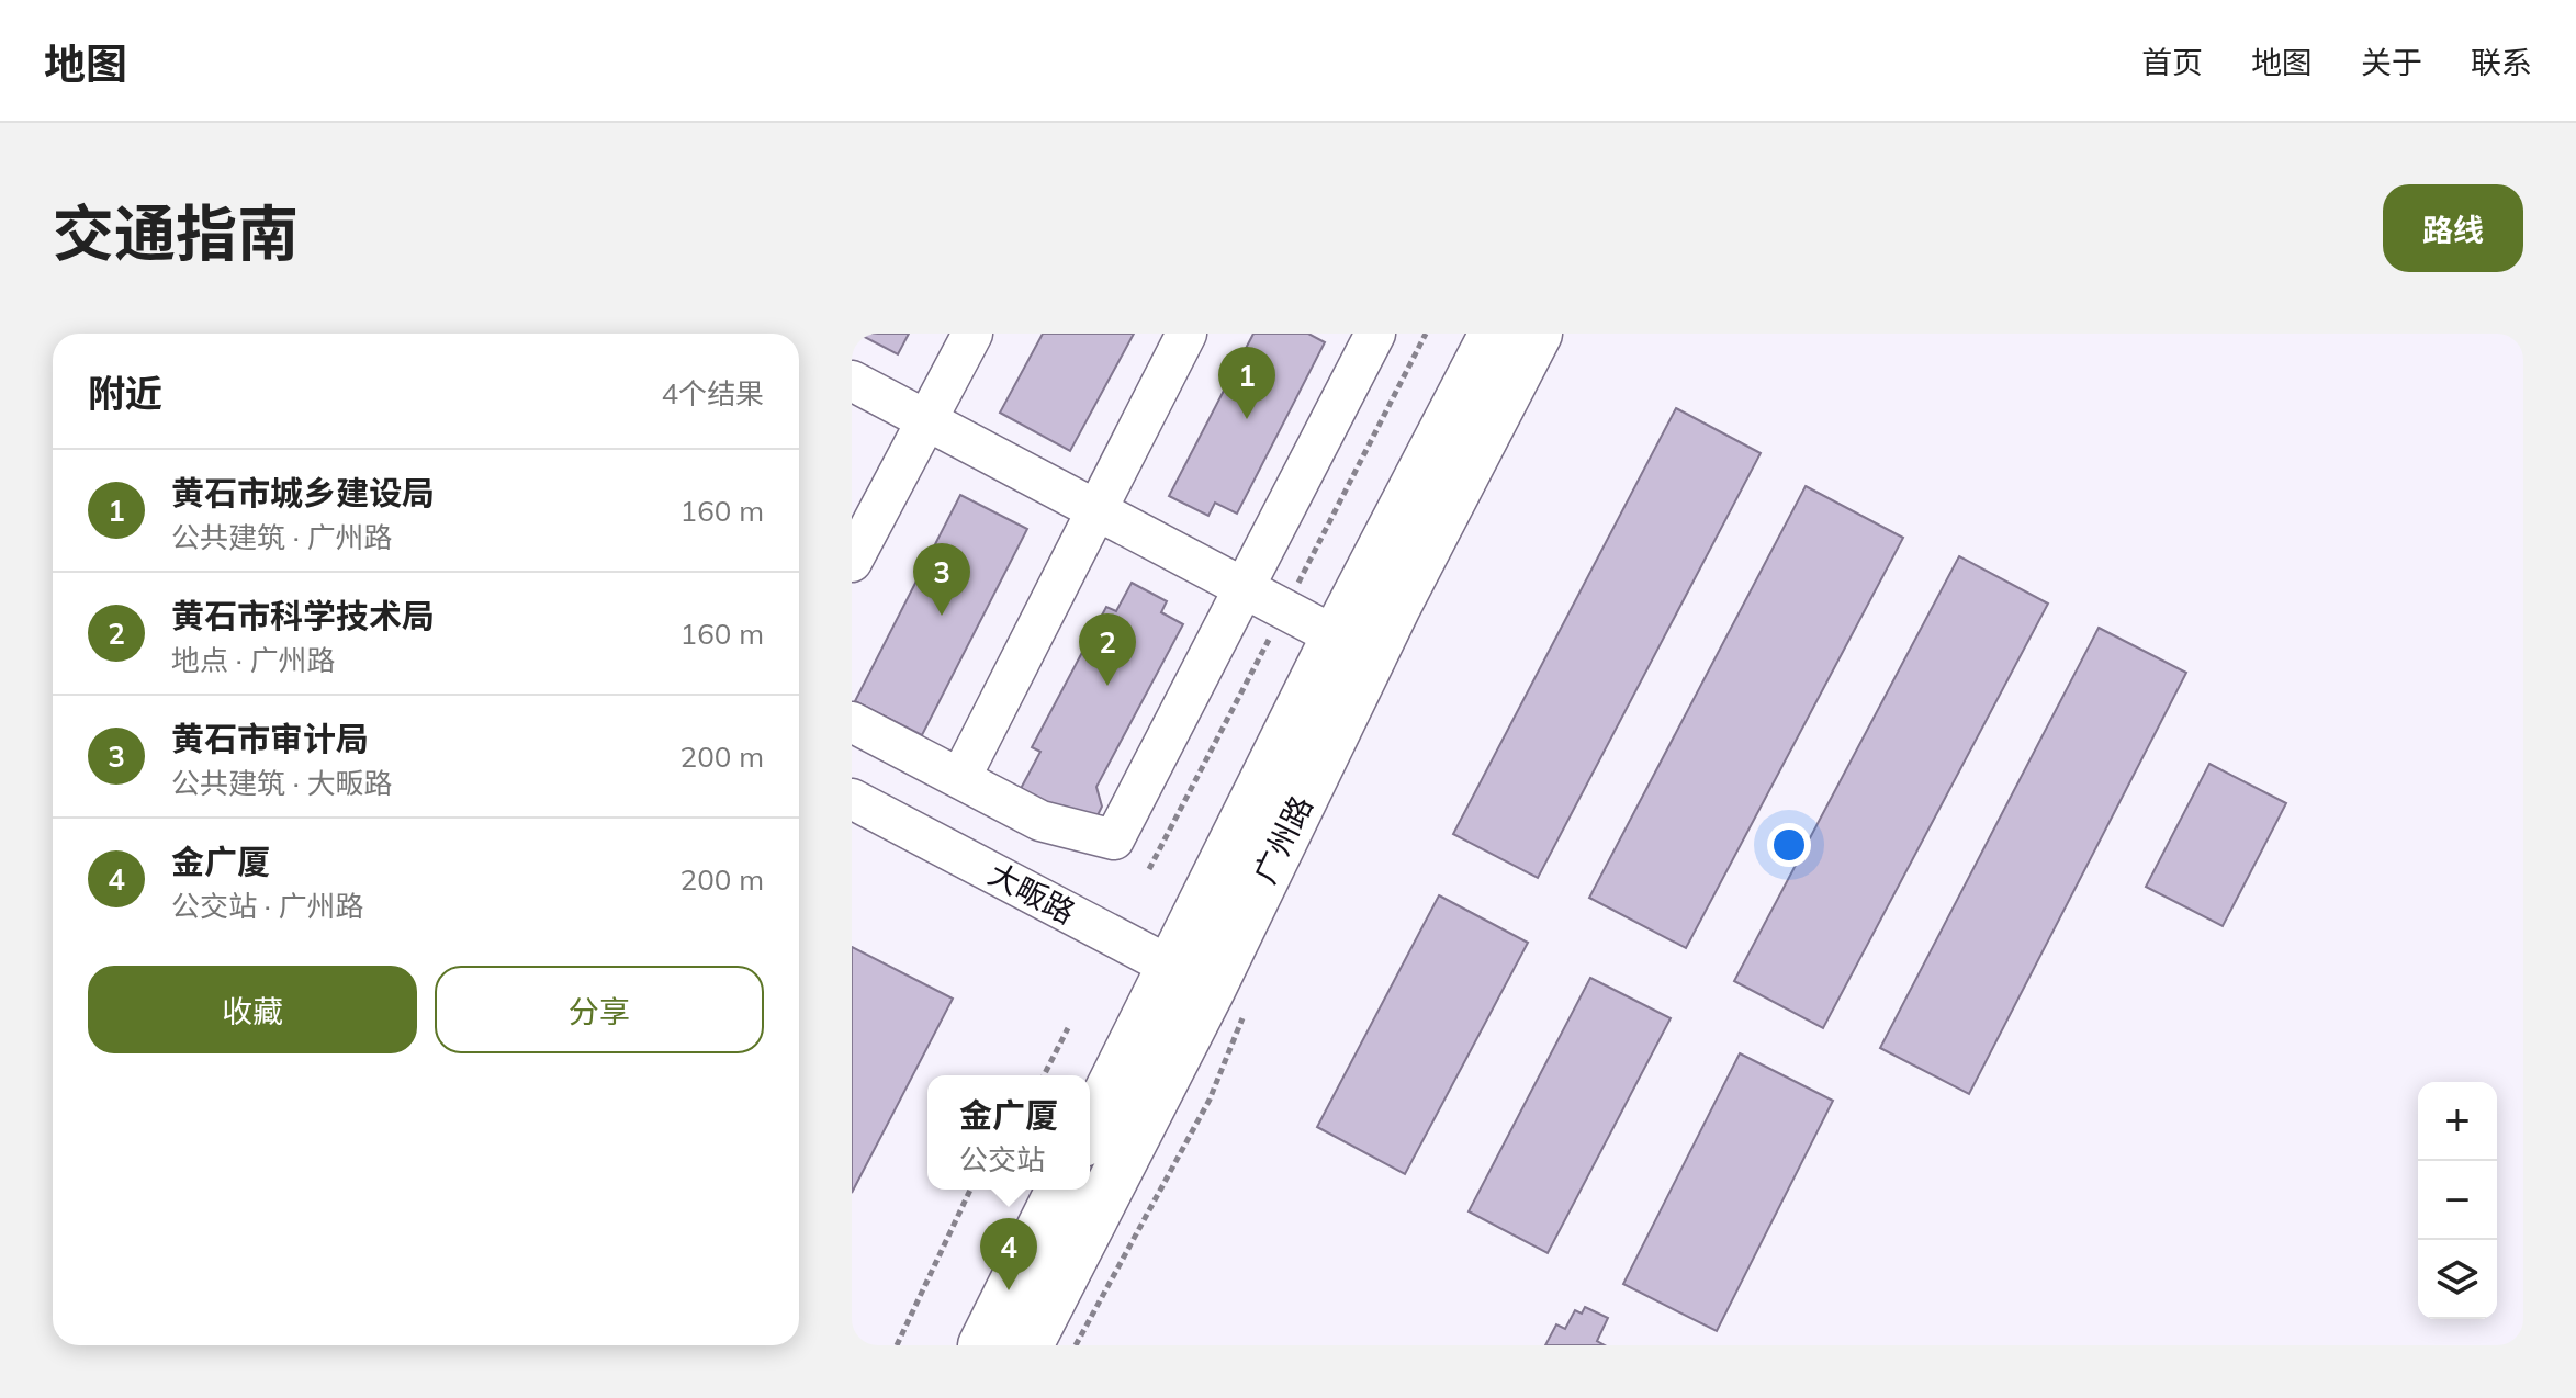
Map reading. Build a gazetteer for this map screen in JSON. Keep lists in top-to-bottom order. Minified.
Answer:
{"streets":{"main road":["广州路"],"street":["大畈路"]},"crossings":[["广州路","大畈路"]],"page":{"header":"地图","nav":["首页","地图","关于","联系"],"title":"交通指南","buttons":["路线",["收藏","分享"]],"heading":["附近","4个结果"],"pins":["1","3","2","4"],"list":[{"mark":"1","name":"黄石市城乡建设局","note":"公共建筑 · 广州路","value":"160 m"},{"mark":"2","name":"黄石市科学技术局","note":"地点 · 广州路","value":"160 m"},{"mark":"3","name":"黄石市审计局","note":"公共建筑 · 大畈路","value":"200 m"},{"mark":"4","name":"金广厦","note":"公交站 · 广州路","value":"200 m"}],"popup":["金广厦","公交站"],"map_buttons":["+","−"]}}
